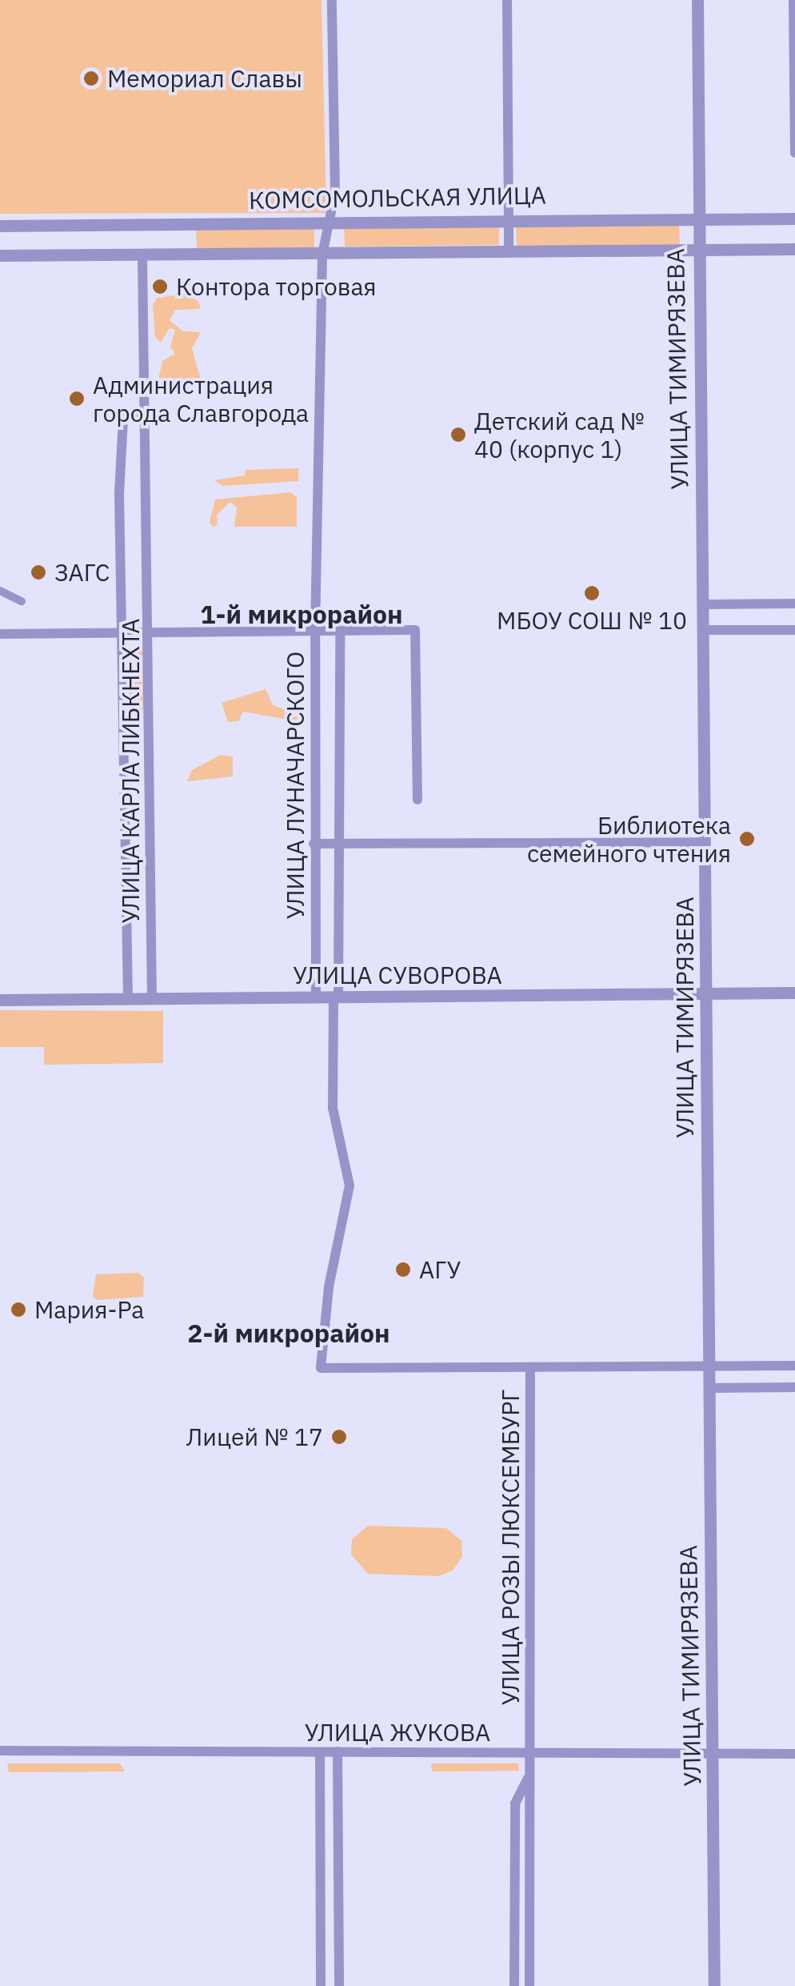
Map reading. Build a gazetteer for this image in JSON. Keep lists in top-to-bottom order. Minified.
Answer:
{"streets":{"street":["КОМСОМОЛЬСКАЯ УЛИЦА","УЛИЦА ТИМИРЯЗЕВА","УЛИЦА КАРЛА ЛИБКНЕХТА","УЛИЦА ЛУНАЧАРСКОГО","УЛИЦА СУВОРОВА","УЛИЦА РОЗЫ ЛЮКСЕМБУРГ","УЛИЦА ЖУКОВА"]},"crossings":[["КОМСОМОЛЬСКАЯ УЛИЦА","УЛИЦА ТИМИРЯЗЕВА"],["КОМСОМОЛЬСКАЯ УЛИЦА","УЛИЦА ЛУНАЧАРСКОГО"],["УЛИЦА ТИМИРЯЗЕВА","УЛИЦА СУВОРОВА"],["УЛИЦА ТИМИРЯЗЕВА","УЛИЦА ЖУКОВА"],["УЛИЦА КАРЛА ЛИБКНЕХТА","УЛИЦА СУВОРОВА"],["УЛИЦА ЛУНАЧАРСКОГО","УЛИЦА СУВОРОВА"],["УЛИЦА ЛУНАЧАРСКОГО","УЛИЦА РОЗЫ ЛЮКСЕМБУРГ"],["УЛИЦА РОЗЫ ЛЮКСЕМБУРГ","УЛИЦА ЖУКОВА"]],"districts":["1-й микрорайон","2-й микрорайон"],"places":["Мемориал Славы","Контора торговая","Администрация города Славгорода","Детский сад № 40 (корпус 1)","ЗАГС","МБОУ СОШ № 10","Библиотека семейного чтения","АГУ","Мария-Ра","Лицей № 17"]}
